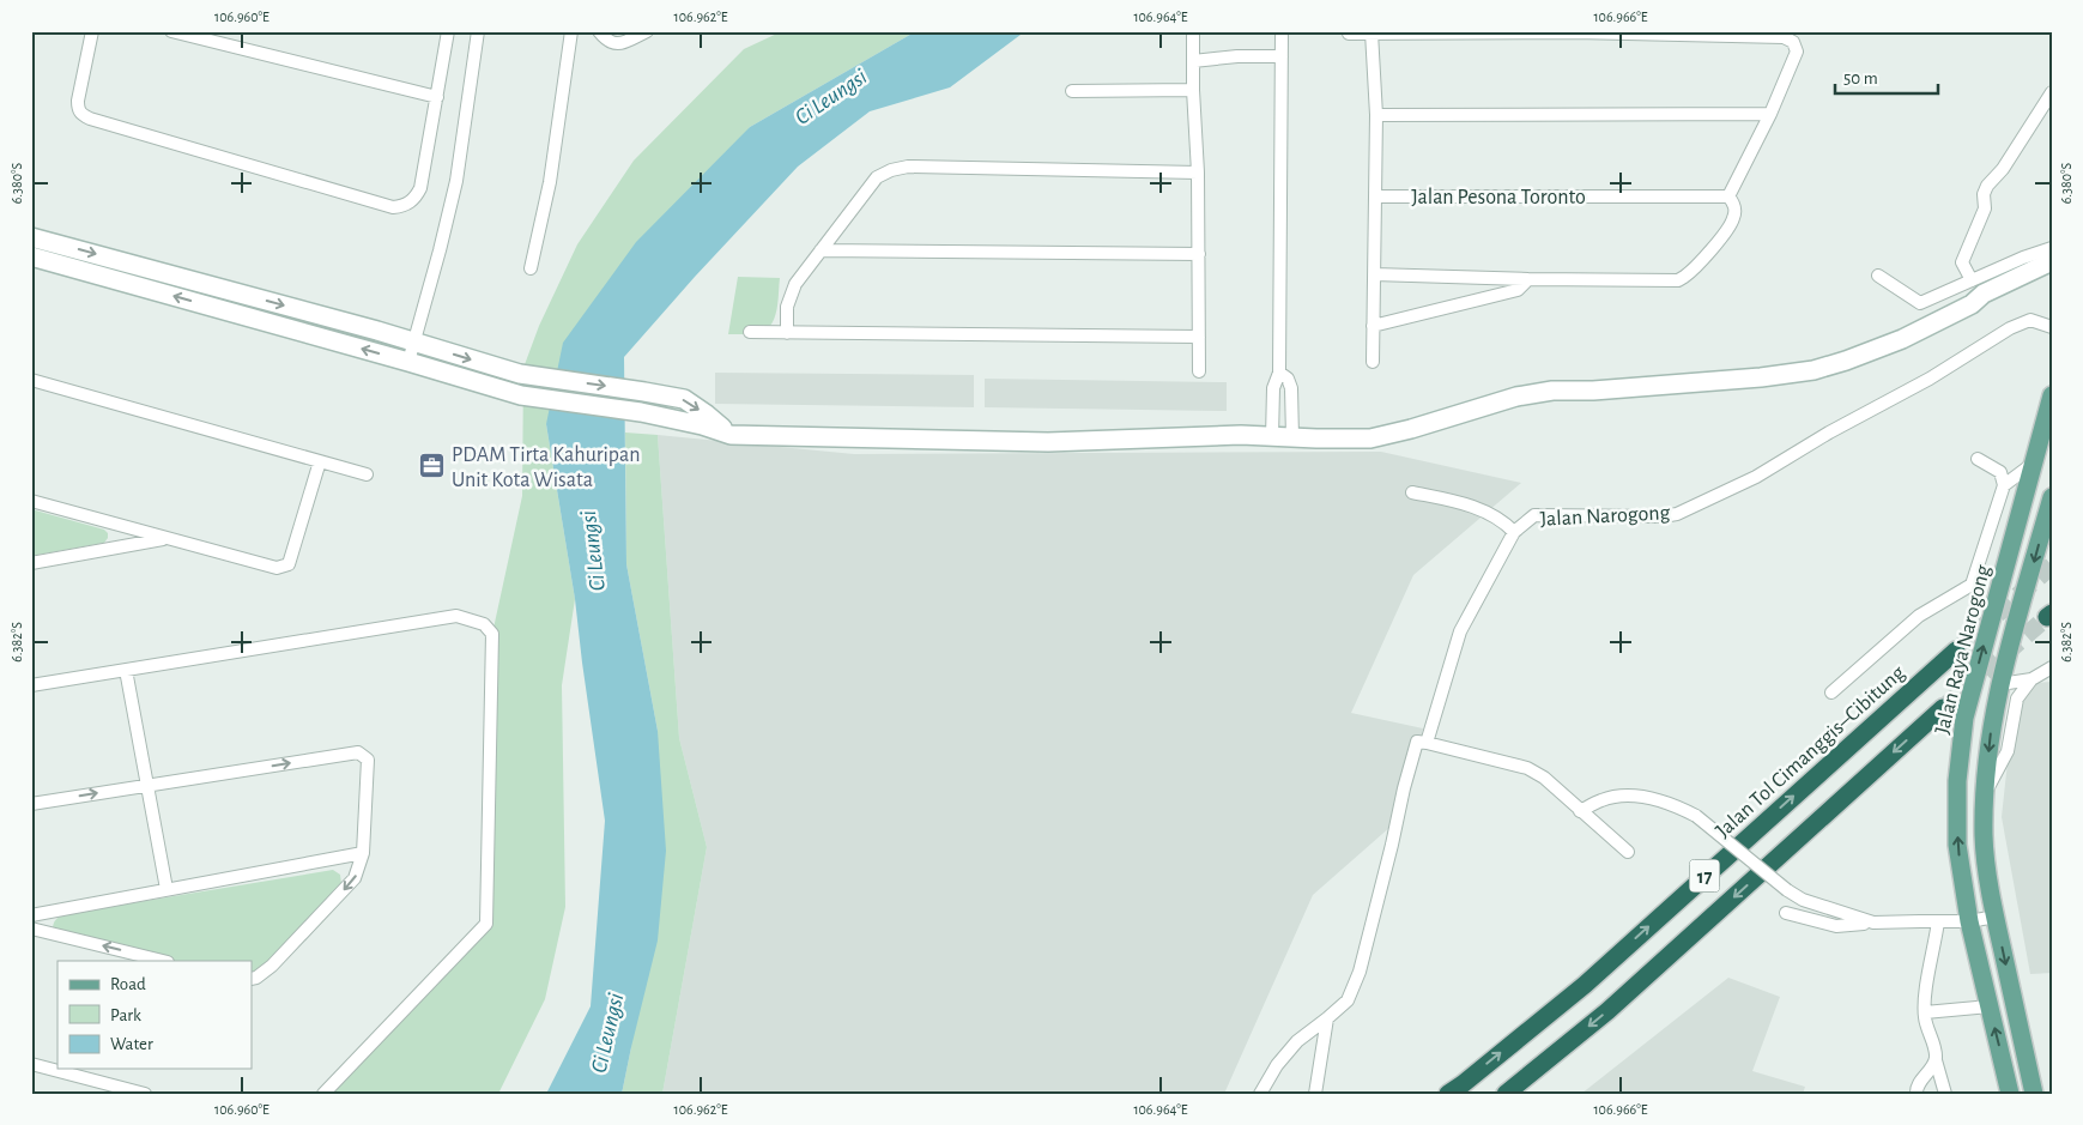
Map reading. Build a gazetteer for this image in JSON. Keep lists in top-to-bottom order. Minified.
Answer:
{"streets":{"highway":["Jalan Tol Cimanggis–Cibitung","17"],"main road":["Jalan Raya Narogong"],"street":["Jalan Pesona Toronto","Jalan Narogong"]},"water":["Ci Leungsi"],"places":{"office":["PDAM Tirta Kahuripan Unit Kota Wisata"]},"legend":["Road","Park","Water"],"scale_bar":"50 m","coordinates":["106.960°E","106.962°E","106.964°E","106.966°E","6.380°S","6.382°S"]}
